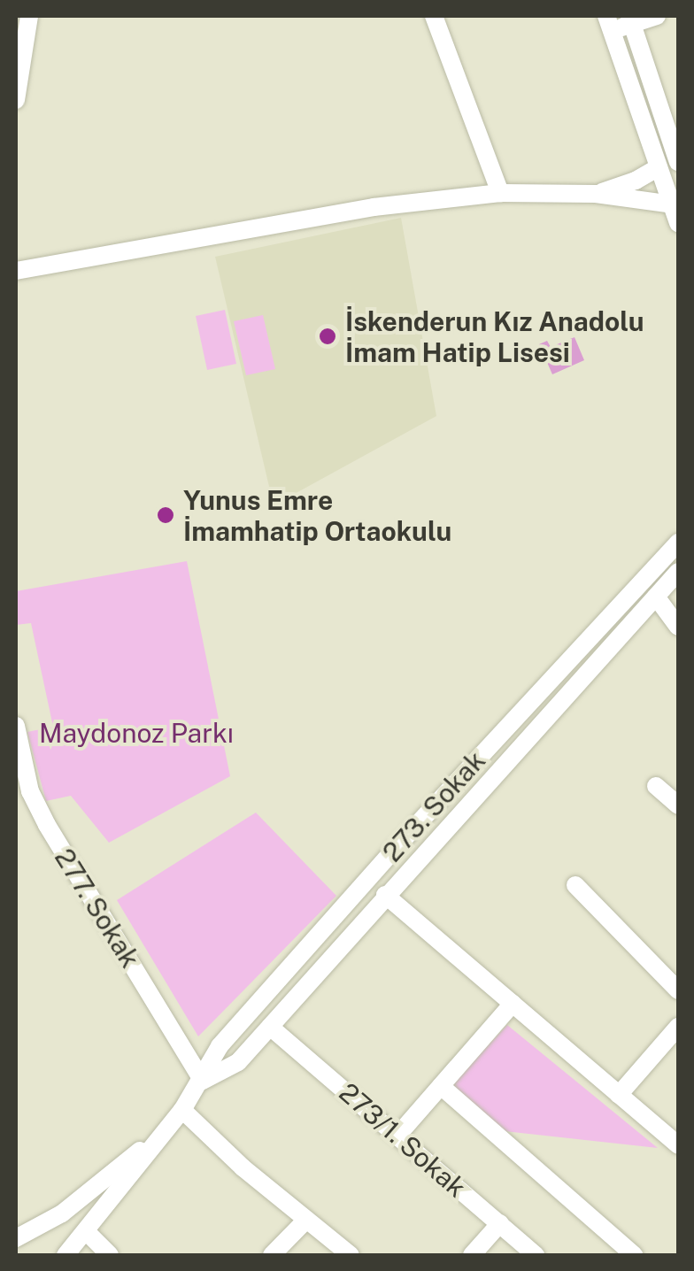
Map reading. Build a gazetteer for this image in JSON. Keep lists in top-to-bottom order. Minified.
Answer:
{"streets":{"street":["273. Sokak","277. Sokak","273/1. Sokak"]},"crossings":[["273. Sokak","277. Sokak"],["273. Sokak","273/1. Sokak"]],"parks":["Maydonoz Parkı"],"places":["İskenderun Kız Anadolu İmam Hatip Lisesi","Yunus Emre İmamhatip Ortaokulu"]}
